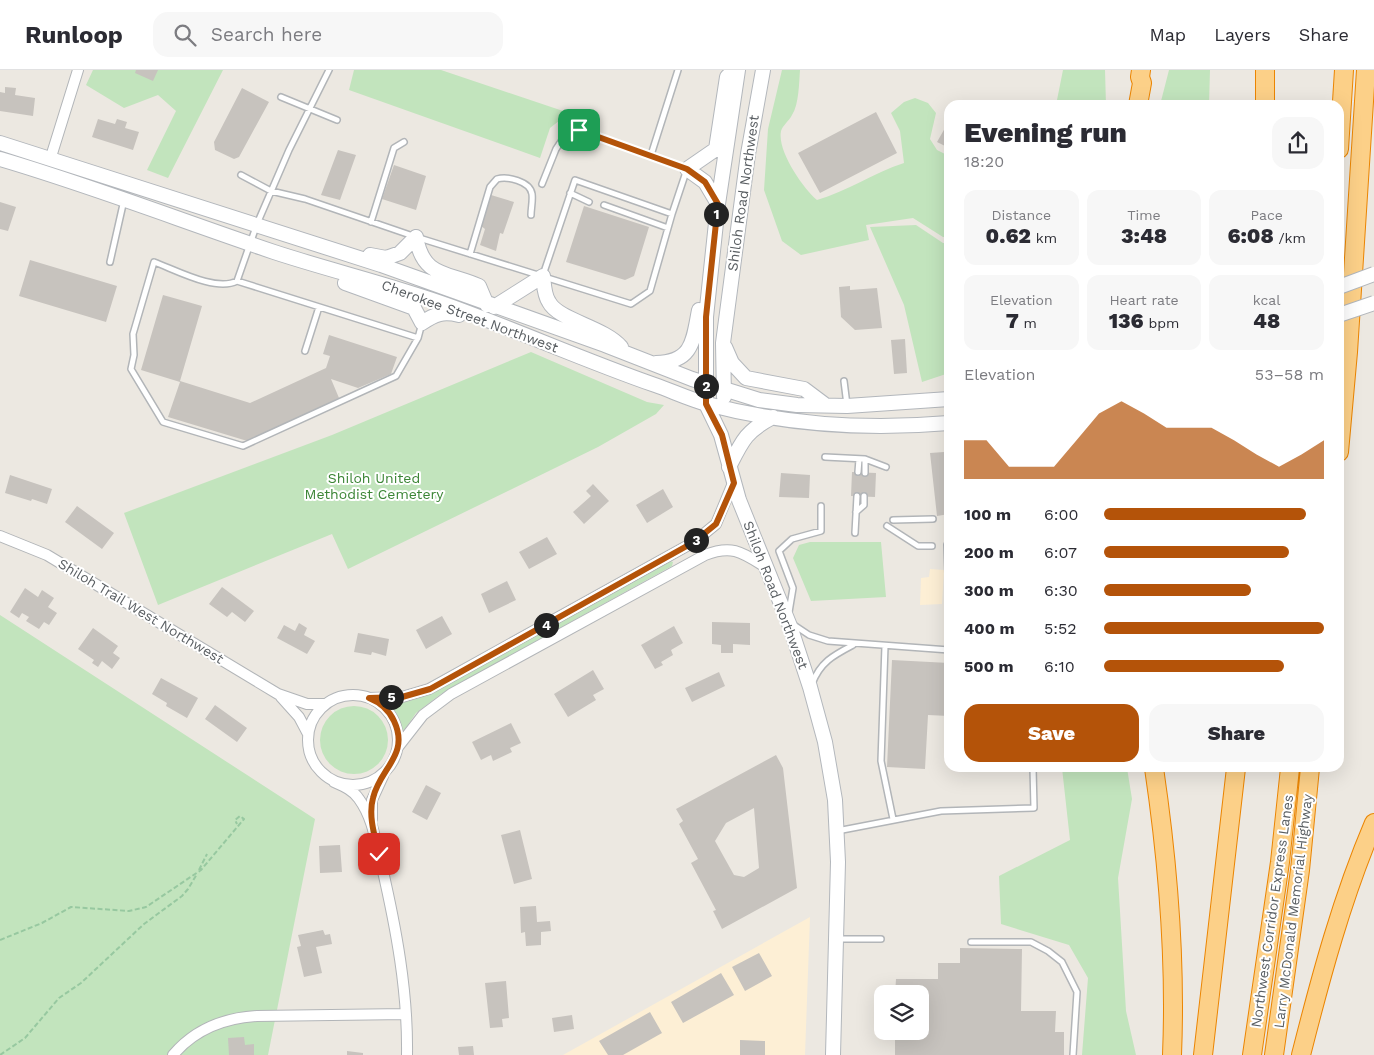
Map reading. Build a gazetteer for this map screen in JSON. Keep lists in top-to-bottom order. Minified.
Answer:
{"streets":{"highway":["Northwest Corridor Express Lanes","Larry McDonald Memorial Highway"],"main road":["Shiloh Road Northwest","Cherokee Street Northwest"],"street":["Shiloh Trail West Northwest"]},"crossings":[["Shiloh Road Northwest","Cherokee Street Northwest"]],"parks":["Shiloh United Methodist Cemetery"],"page":{"header":"Runloop","search":"Search here","nav":["Map","Layers","Share"],"heading":["Evening run","18:20"],"stats":[["Distance","0.62 km"],["Time","3:48"],["Pace","6:08 /km"],["Elevation","7 m"],["Heart rate","136 bpm"],["kcal","48"]],"pins":["1","2","3","4","5"],"chart":["Elevation","53–58 m"],"list":[{"name":"100 m","note":"6:00"},{"name":"200 m","note":"6:07"},{"name":"300 m","note":"6:30"},{"name":"400 m","note":"5:52"},{"name":"500 m","note":"6:10"}],"buttons":["Save","Share"]}}
